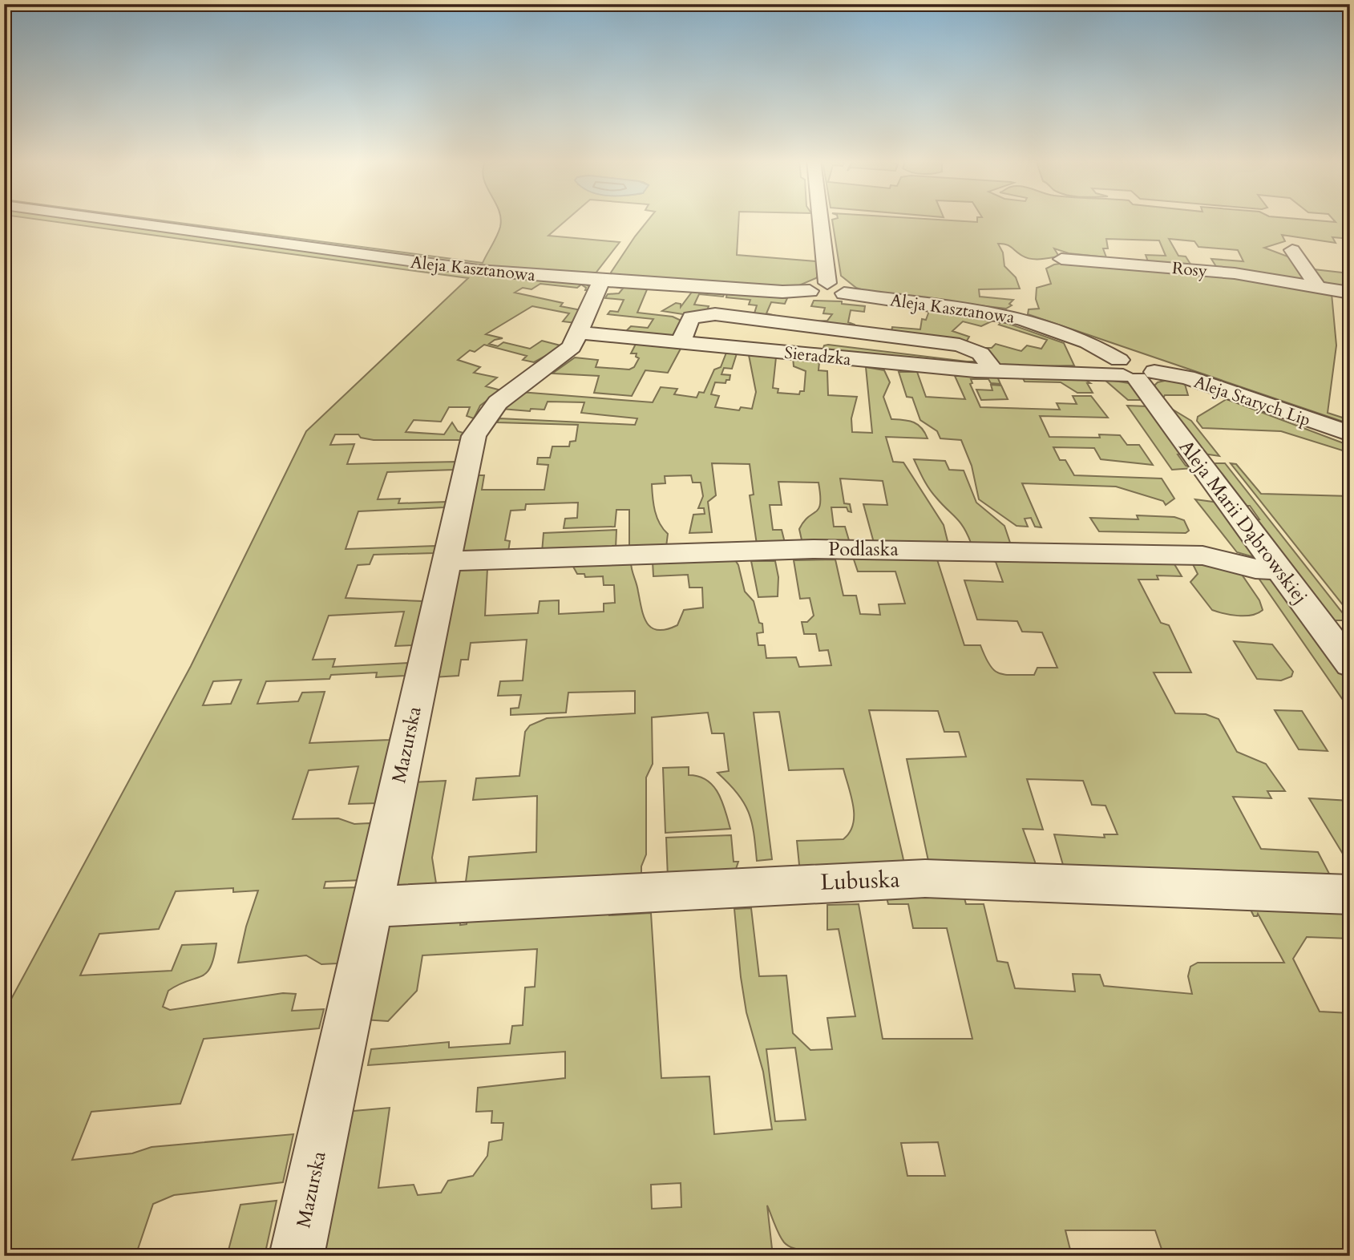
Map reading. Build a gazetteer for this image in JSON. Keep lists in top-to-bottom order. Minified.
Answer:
{"streets":{"street":["Aleja Kasztanowa","Rosy","Sieradzka","Aleja Starych Lip","Aleja Marii Dąbrowskiej","Podlaska","Mazurska","Lubuska"]},"crossings":[["Aleja Kasztanowa","Sieradzka"],["Aleja Kasztanowa","Aleja Starych Lip"],["Aleja Kasztanowa","Aleja Marii Dąbrowskiej"],["Aleja Kasztanowa","Mazurska"],["Sieradzka","Aleja Starych Lip"],["Sieradzka","Aleja Marii Dąbrowskiej"],["Sieradzka","Mazurska"],["Aleja Starych Lip","Aleja Marii Dąbrowskiej"],["Aleja Marii Dąbrowskiej","Podlaska"],["Podlaska","Mazurska"],["Mazurska","Lubuska"]]}
